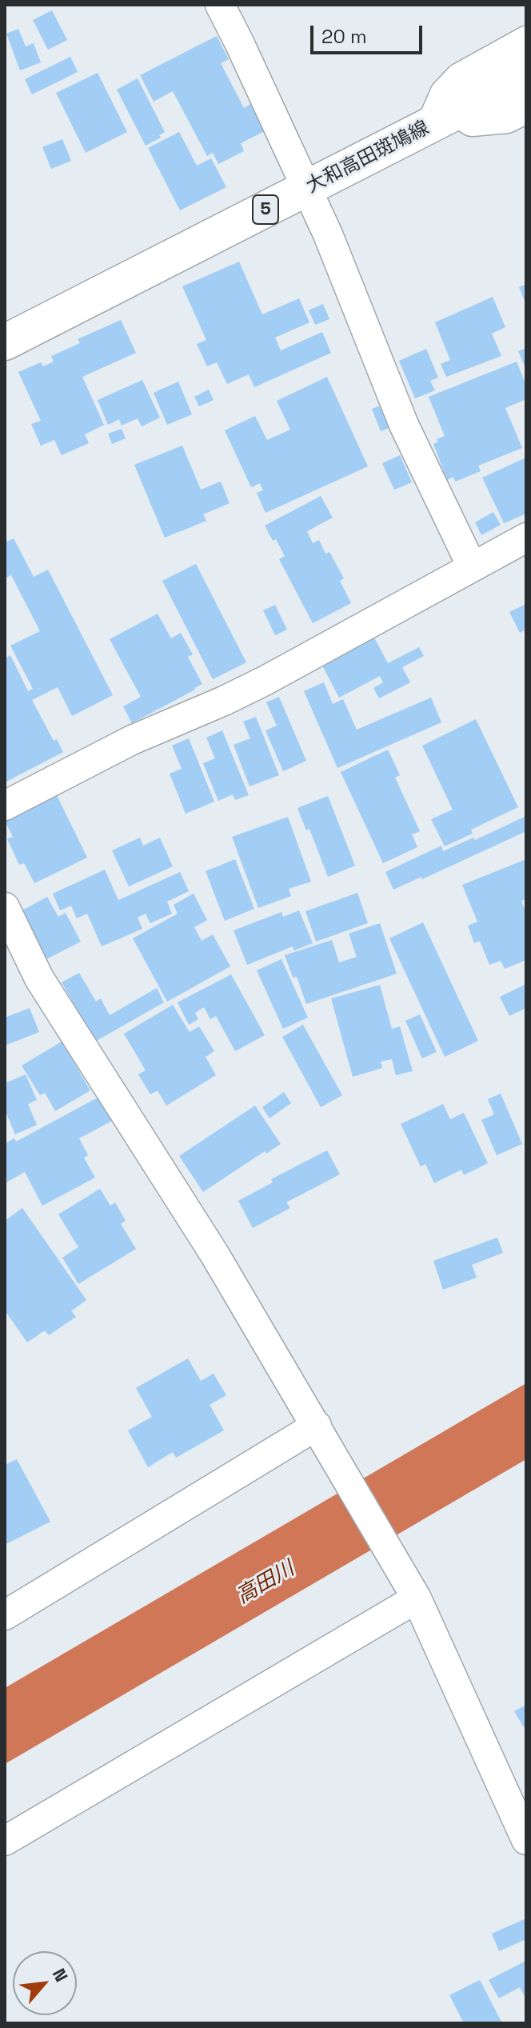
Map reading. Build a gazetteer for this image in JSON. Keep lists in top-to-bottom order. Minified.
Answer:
{"streets":{"main road":["大和高田斑鳩線","5"]},"water":["高田川"],"scale_bar":"20 m","north":"top right"}
